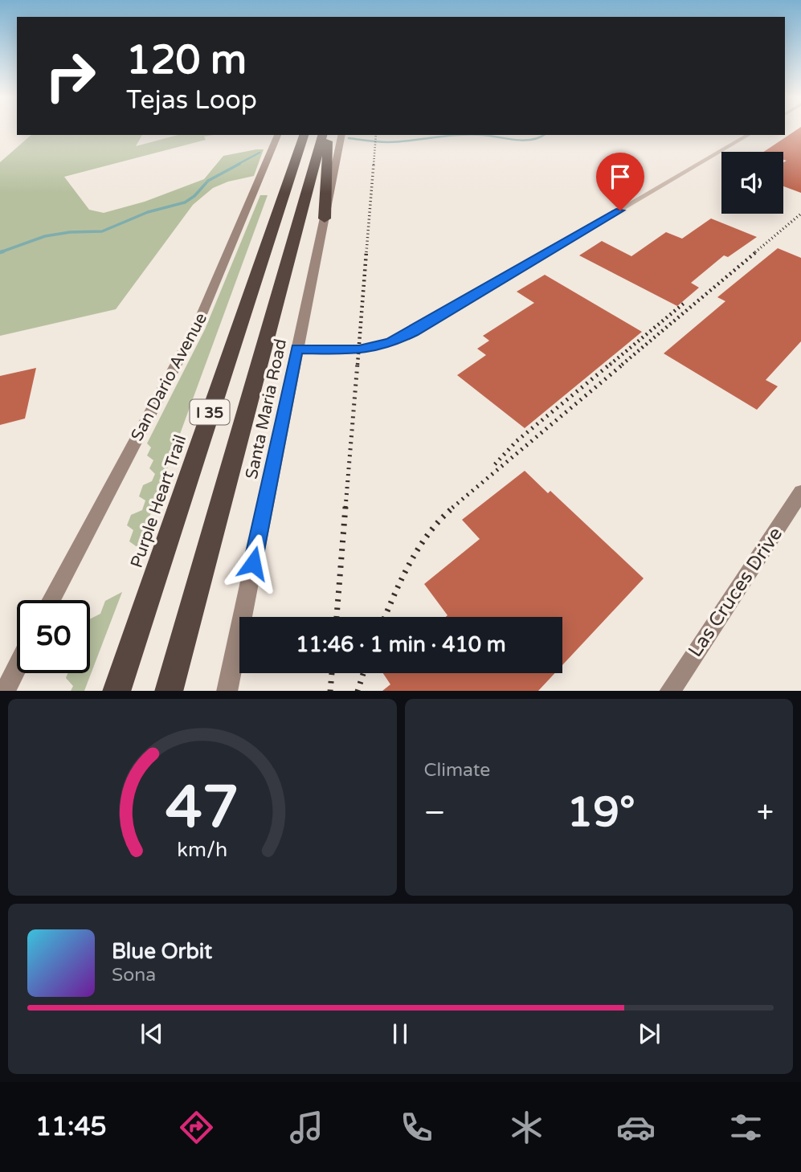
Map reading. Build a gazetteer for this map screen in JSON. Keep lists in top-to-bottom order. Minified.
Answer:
{"streets":{"highway":["I 35","Purple Heart Trail"],"main road":["San Dario Avenue","Santa Maria Road","Las Cruces Drive"]},"page":{"turn":["120 m","Tejas Loop"],"limit":"50","trip":"11:46 · 1 min · 410 m","tile":"Climate","heat":["−","19°","+"],"song":["Blue Orbit","Sona"],"tabs":"11:45","gauge":["47","km/h"]}}
